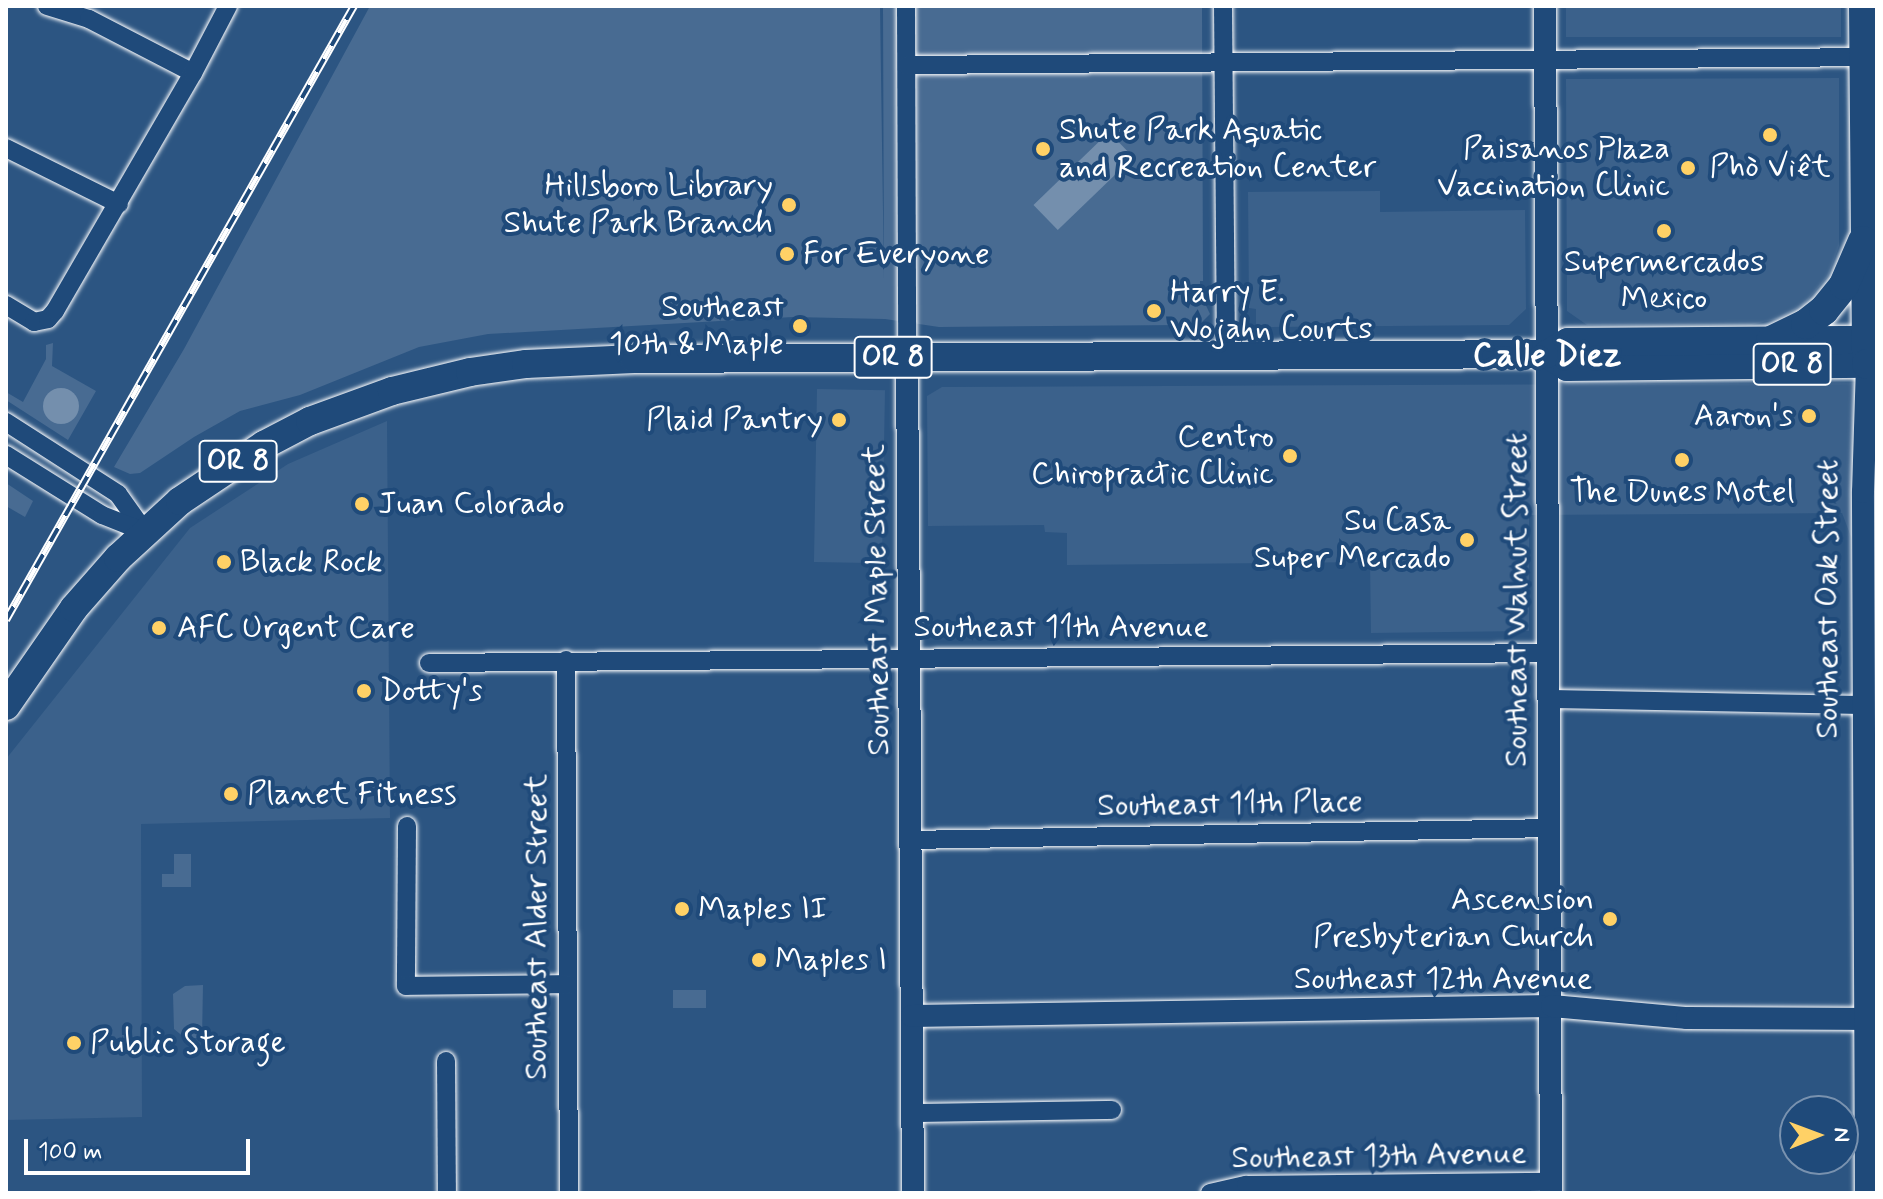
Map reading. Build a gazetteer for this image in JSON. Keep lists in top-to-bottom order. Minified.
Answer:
{"streets":{"highway":["OR 8","Southeast Oak Street"],"street":["Southeast Maple Street","Southeast Walnut Street","Southeast 11th Avenue","Southeast 11th Place","Southeast Alder Street","Southeast 12th Avenue","Southeast 13th Avenue"]},"crossings":[["OR 8","Southeast Oak Street"],["OR 8","Southeast Maple Street"],["OR 8","Southeast Walnut Street"],["Southeast Oak Street","Southeast 12th Avenue"],["Southeast Maple Street","Southeast 11th Avenue"],["Southeast Maple Street","Southeast 11th Place"],["Southeast Maple Street","Southeast 12th Avenue"],["Southeast Walnut Street","Southeast 11th Avenue"],["Southeast Walnut Street","Southeast 11th Place"],["Southeast Walnut Street","Southeast 12th Avenue"],["Southeast Walnut Street","Southeast 13th Avenue"],["Southeast 11th Avenue","Southeast Alder Street"]],"districts":["Calle Diez"],"places":["Phò Viêt","Shute Park Aquatic and Recreation Center","Paisanos Plaza Vaccination Clinic","Hillsboro Library Shute Park Branch","Supermercados Mexico","For Everyone","Harry E. Wojahn Courts","Southeast 10th & Maple","Aaron's","Plaid Pantry","Centro Chiropractic Clinic","The Dunes Motel","Juan Colorado","Su Casa Super Mercado","Black Rock","AFC Urgent Care","Dotty's","Planet Fitness","Maples II","Ascension Presbyterian Church","Maples I","Public Storage"],"scale_bar":"100 m","north":"right"}
